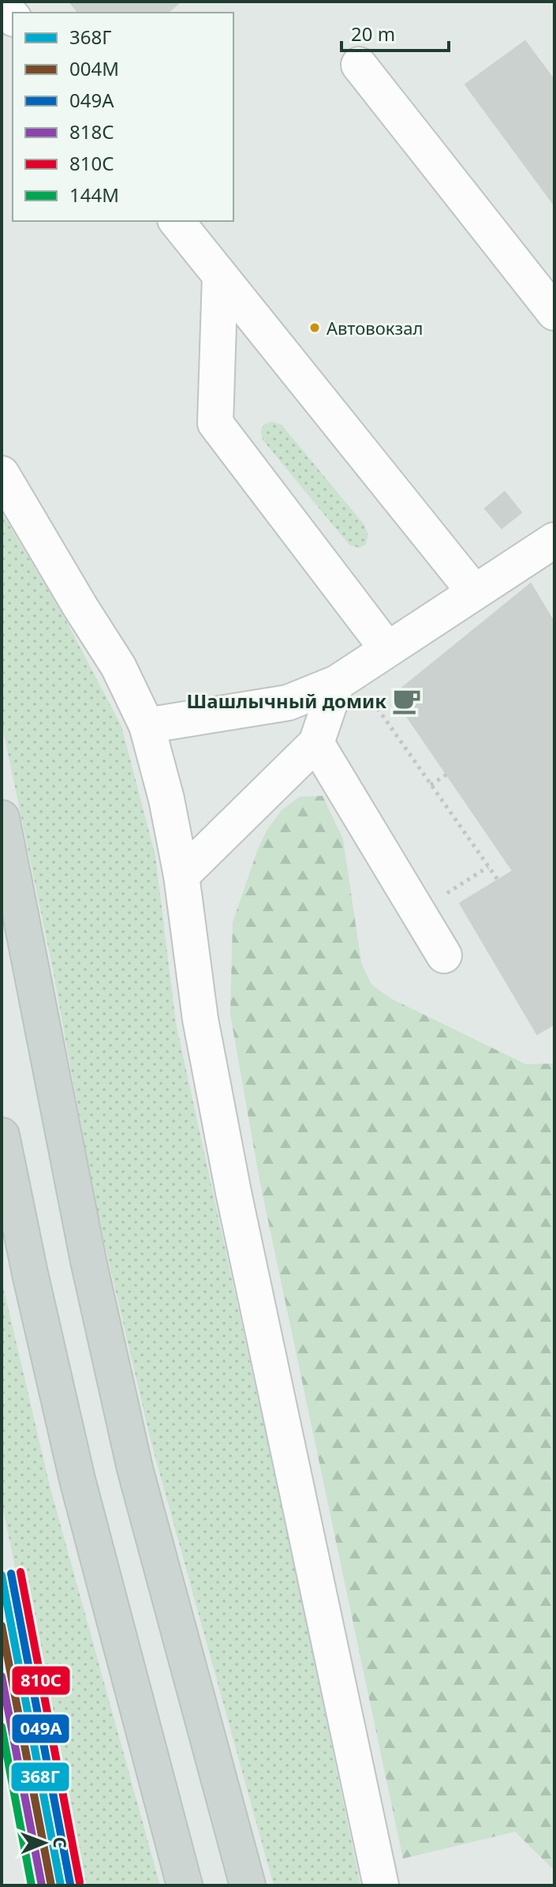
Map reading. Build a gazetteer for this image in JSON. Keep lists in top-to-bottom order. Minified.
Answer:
{"places":{"other":["Автовокзал"],"cafe":["Шашлычный домик"]},"lines":["transit line 810С","transit line 049А","transit line 368Г","transit line 004М","transit line 818С","transit line 144М"],"legend":["368Г","004М","049А","818С","810С","144М"],"scale_bar":"20 m","north":"right"}
